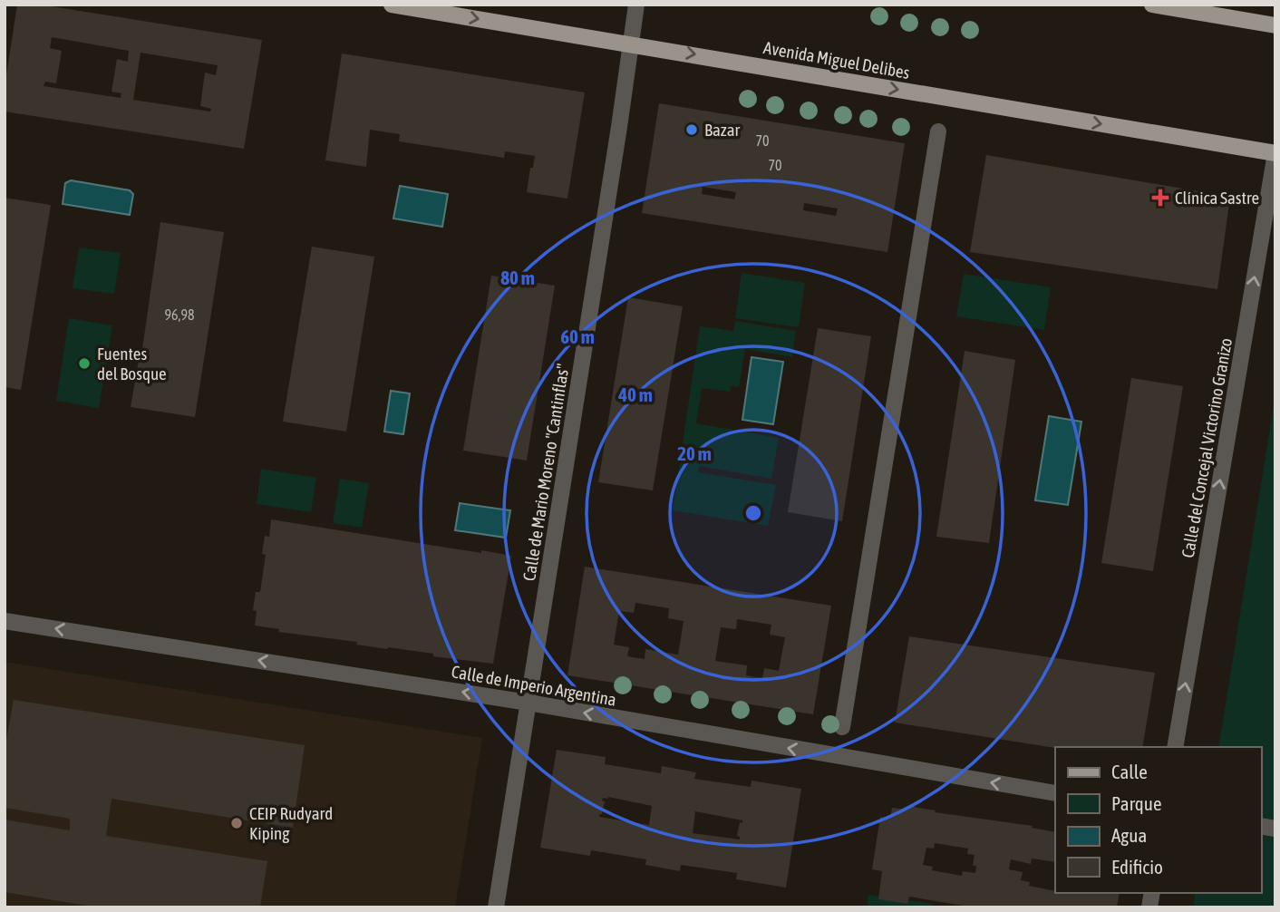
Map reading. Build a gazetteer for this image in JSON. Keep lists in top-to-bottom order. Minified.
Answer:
{"streets":{"main road":["Avenida Miguel Delibes"],"street":["Calle del Concejal Victorino Granizo","Calle de Mario Moreno \"Cantinflas\"","Calle de Imperio Argentina"]},"crossings":[["Avenida Miguel Delibes","Calle del Concejal Victorino Granizo"],["Avenida Miguel Delibes","Calle de Mario Moreno \"Cantinflas\""],["Calle de Mario Moreno \"Cantinflas\"","Calle de Imperio Argentina"]],"one_way":["Avenida Miguel Delibes","Calle del Concejal Victorino Granizo","Calle de Imperio Argentina"],"places":{"other":["Bazar","Fuentes del Bosque","CEIP Rudyard Kiping"],"health":["Clínica Sastre"]},"house_numbers":["70","70","96,98"],"legend":["Calle","Parque","Agua","Edificio"],"rings":["80 m","60 m","40 m","20 m"]}
